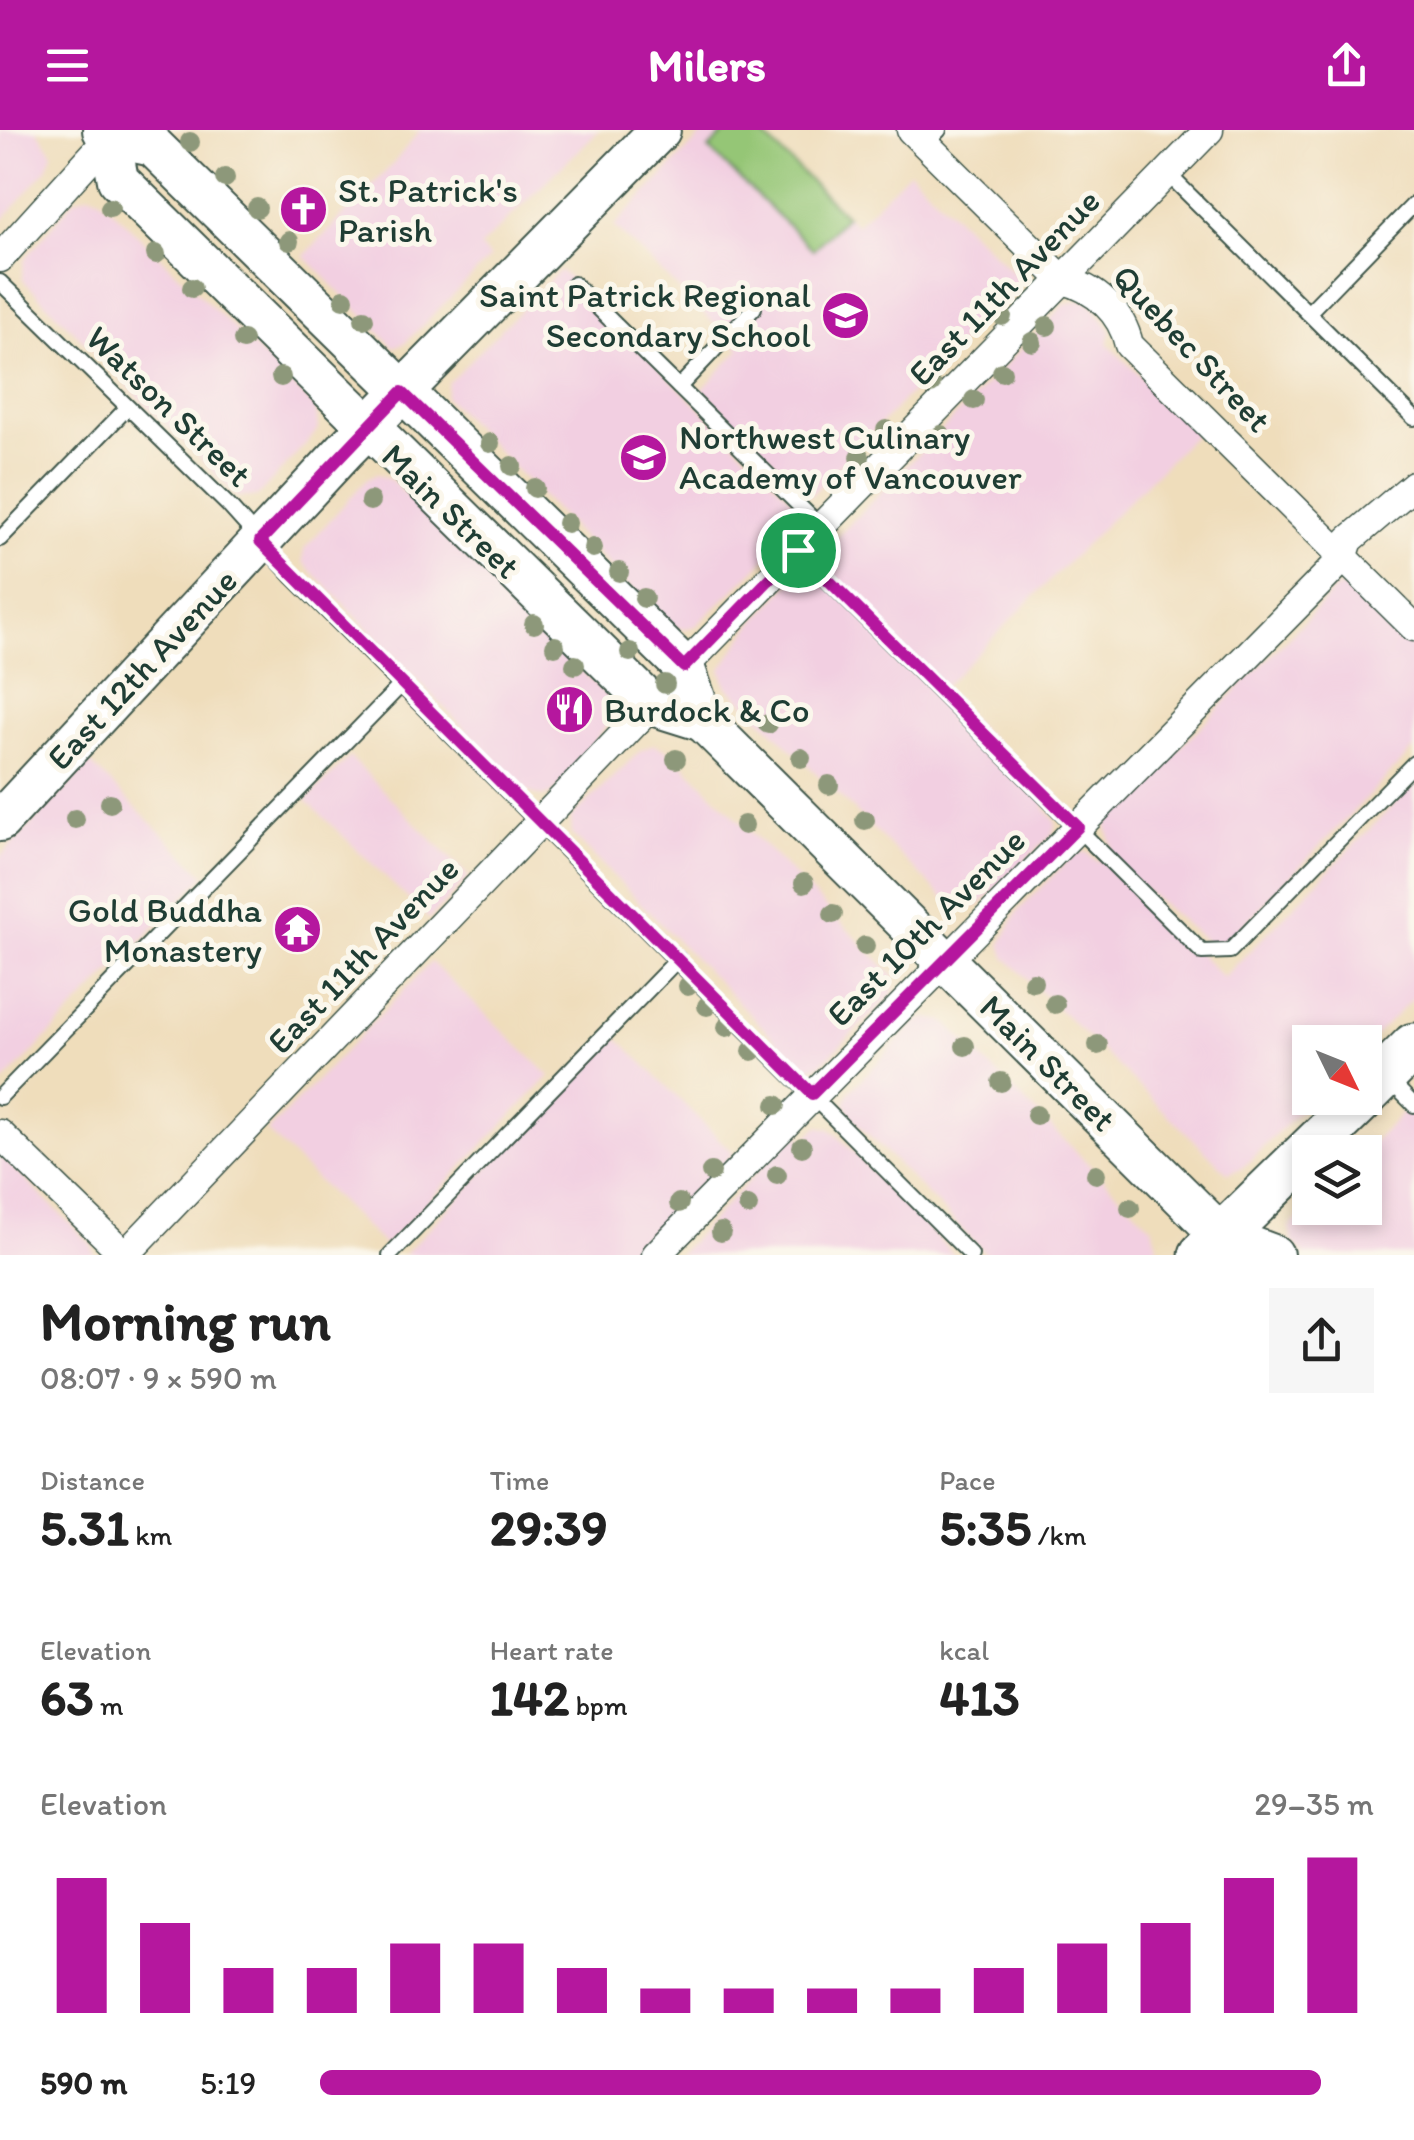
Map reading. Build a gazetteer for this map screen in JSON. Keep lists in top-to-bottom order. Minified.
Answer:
{"streets":{"main road":["Main Street","East 12th Avenue"],"street":["East 11th Avenue","Quebec Street","East 10th Avenue"],"lane":["Watson Street"]},"crossings":[["East 11th Avenue","Quebec Street"],["East 11th Avenue","Watson Street"],["East 11th Avenue","Main Street"],["Quebec Street","East 10th Avenue"],["Watson Street","East 12th Avenue"],["Watson Street","East 10th Avenue"],["Main Street","East 12th Avenue"],["Main Street","East 10th Avenue"]],"places":{"church":["St. Patrick's Parish"],"school or university":["Saint Patrick Regional Secondary School","Northwest Culinary Academy of Vancouver"],"restaurant":["Burdock & Co"],"temple":["Gold Buddha Monastery"]},"north":"bottom right","page":{"header":"Milers","heading":["Morning run","08:07 · 9 × 590 m"],"stats":[["Distance","5.31 km"],["Time","29:39"],["Pace","5:35 /km"],["Elevation","63 m"],["Heart rate","142 bpm"],["kcal","413"]],"chart":["Elevation","29–35 m"],"list":[{"name":"590 m","note":"5:19"}]}}
